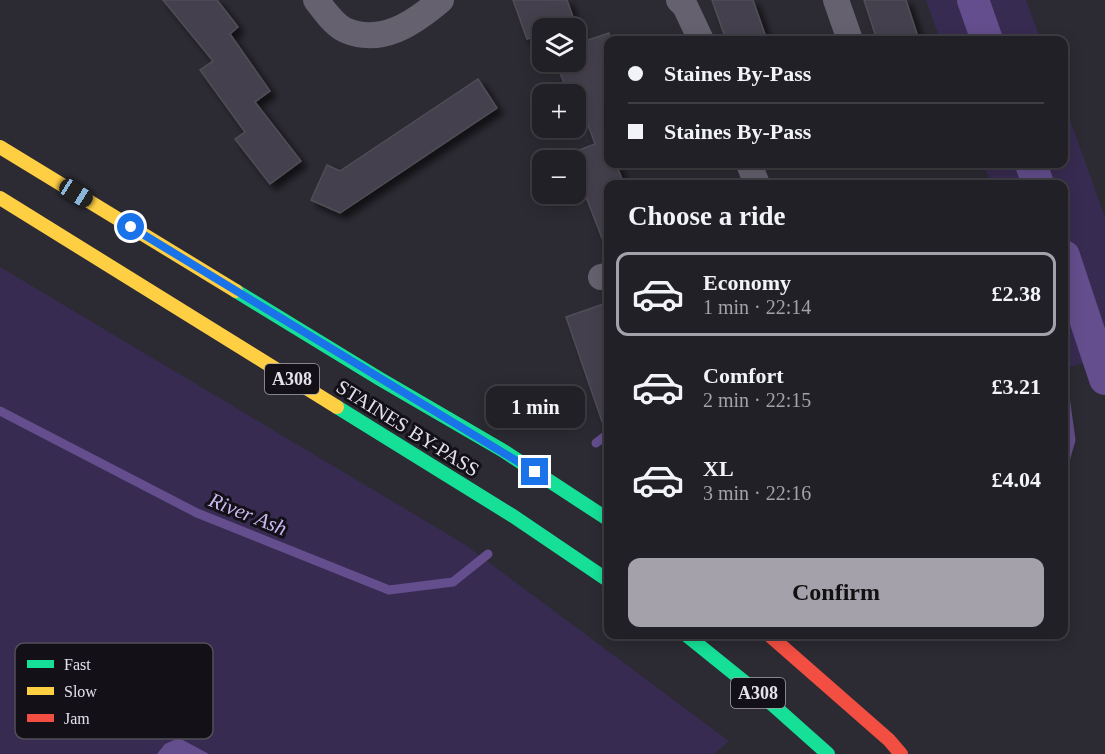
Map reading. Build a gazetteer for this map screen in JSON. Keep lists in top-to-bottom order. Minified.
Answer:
{"streets":{"highway":["A308","STAINES BY-PASS"]},"water":["River Ash"],"legend":["Fast","Slow","Jam"],"page":{"map_buttons":["+","−"],"banner":["Staines By-Pass","Staines By-Pass"],"heading":"Choose a ride","list":[{"name":"Economy","note":"1 min · 22:14","value":"£2.38"},{"name":"Comfort","note":"2 min · 22:15","value":"£3.21"},{"name":"XL","note":"3 min · 22:16","value":"£4.04"}],"bubble":"1 min","buttons":"Confirm"}}
